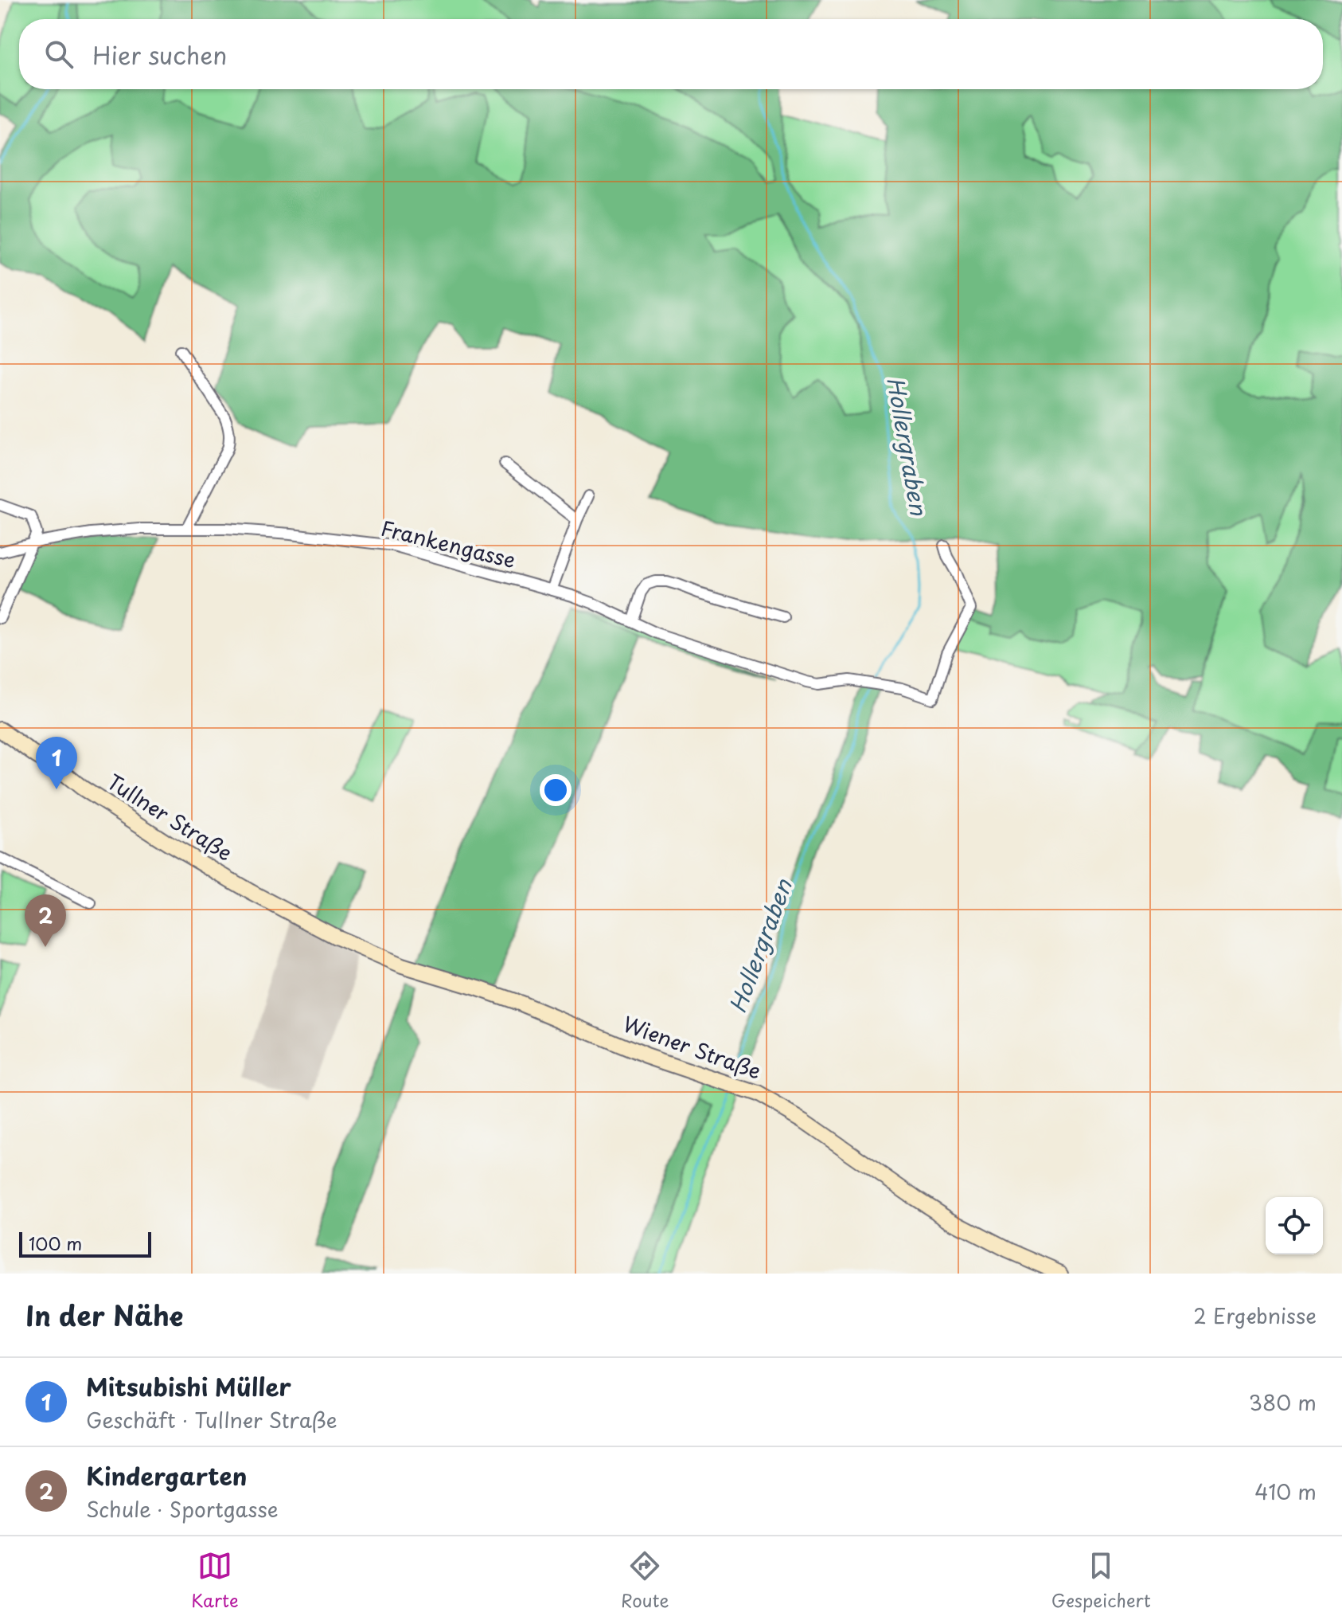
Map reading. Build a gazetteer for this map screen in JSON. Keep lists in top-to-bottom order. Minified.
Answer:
{"streets":{"main road":["Tullner Straße","Wiener Straße"],"street":["Frankengasse"]},"crossings":[["Tullner Straße","Wiener Straße"]],"water":["Hollergraben"],"scale_bar":"100 m","page":{"search":"Hier suchen","pins":["1","2"],"scale":"100 m","heading":["In der Nähe","2 Ergebnisse"],"list":[{"mark":"1","name":"Mitsubishi Müller","note":"Geschäft · Tullner Straße","value":"380 m"},{"mark":"2","name":"Kindergarten","note":"Schule · Sportgasse","value":"410 m"}],"nav":["Karte","Route","Gespeichert"]}}
